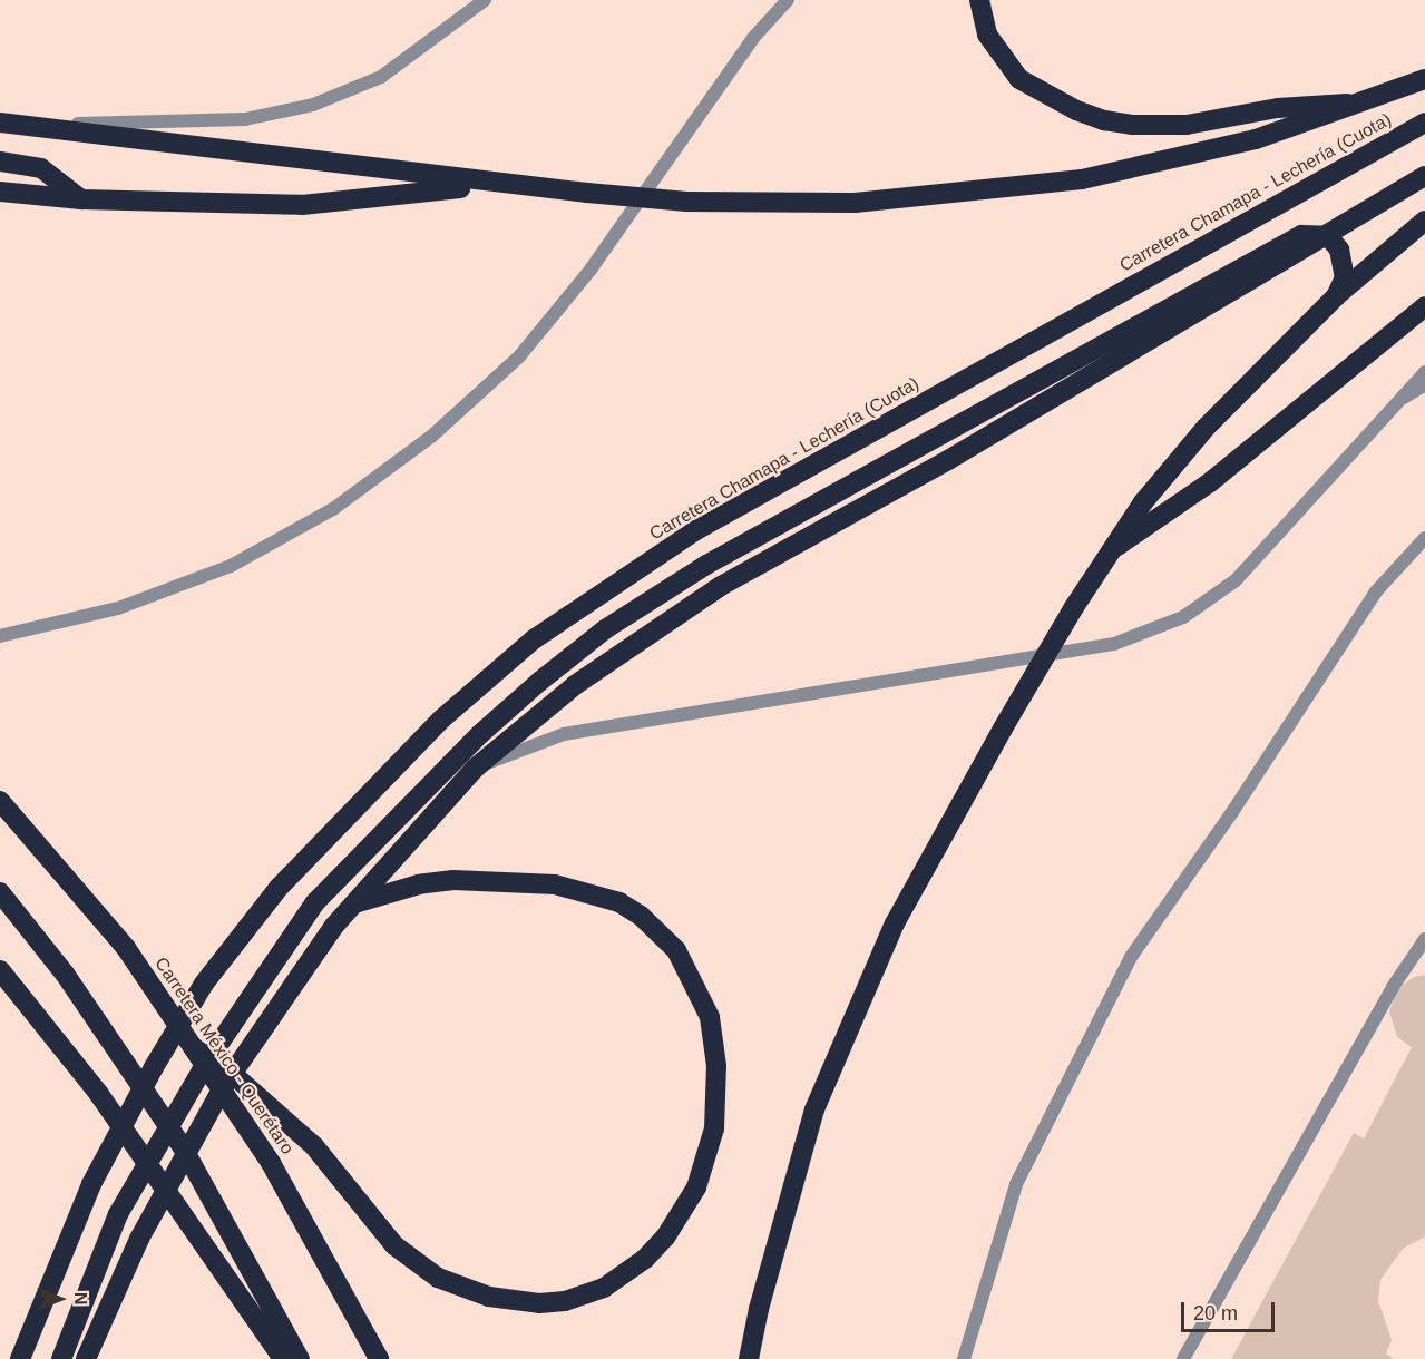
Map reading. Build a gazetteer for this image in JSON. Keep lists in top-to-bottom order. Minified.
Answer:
{"streets":{"highway":["Carretera Chamapa - Lechería (Cuota)","Carretera México - Querétaro"]},"scale_bar":"20 m","north":"right"}
